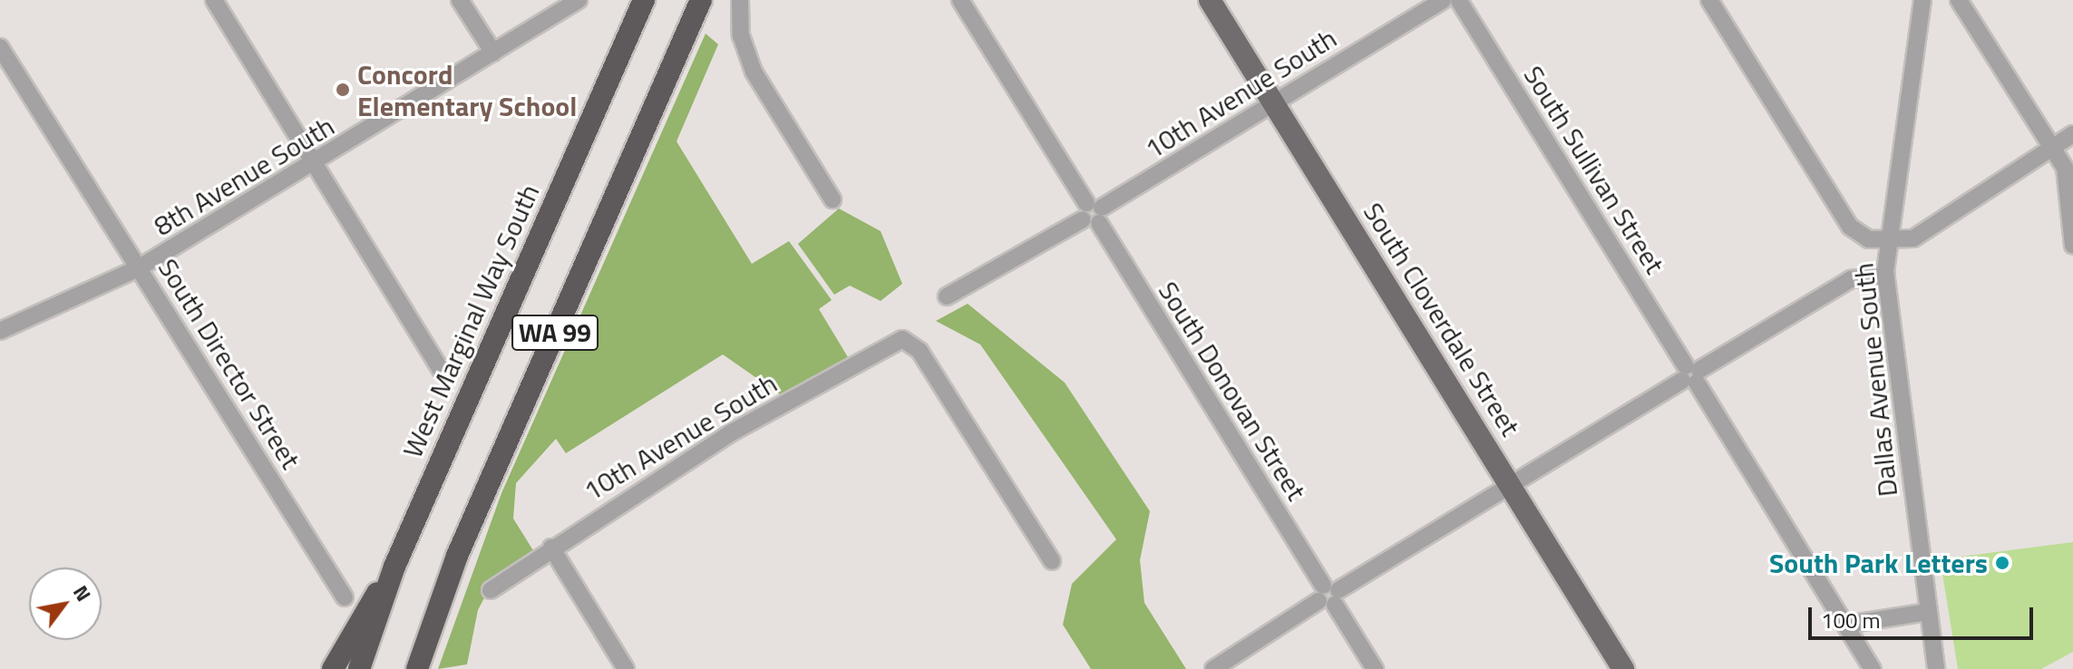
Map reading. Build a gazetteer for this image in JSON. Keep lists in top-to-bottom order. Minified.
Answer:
{"streets":{"highway":["West Marginal Way South","WA 99"],"main road":["South Cloverdale Street"],"street":["10th Avenue South","South Sullivan Street","8th Avenue South","South Director Street","Dallas Avenue South","South Donovan Street"]},"crossings":[["10th Avenue South","South Cloverdale Street"],["10th Avenue South","South Donovan Street"],["8th Avenue South","South Director Street"]],"places":["Concord Elementary School","South Park Letters"],"scale_bar":"100 m","north":"top right"}
